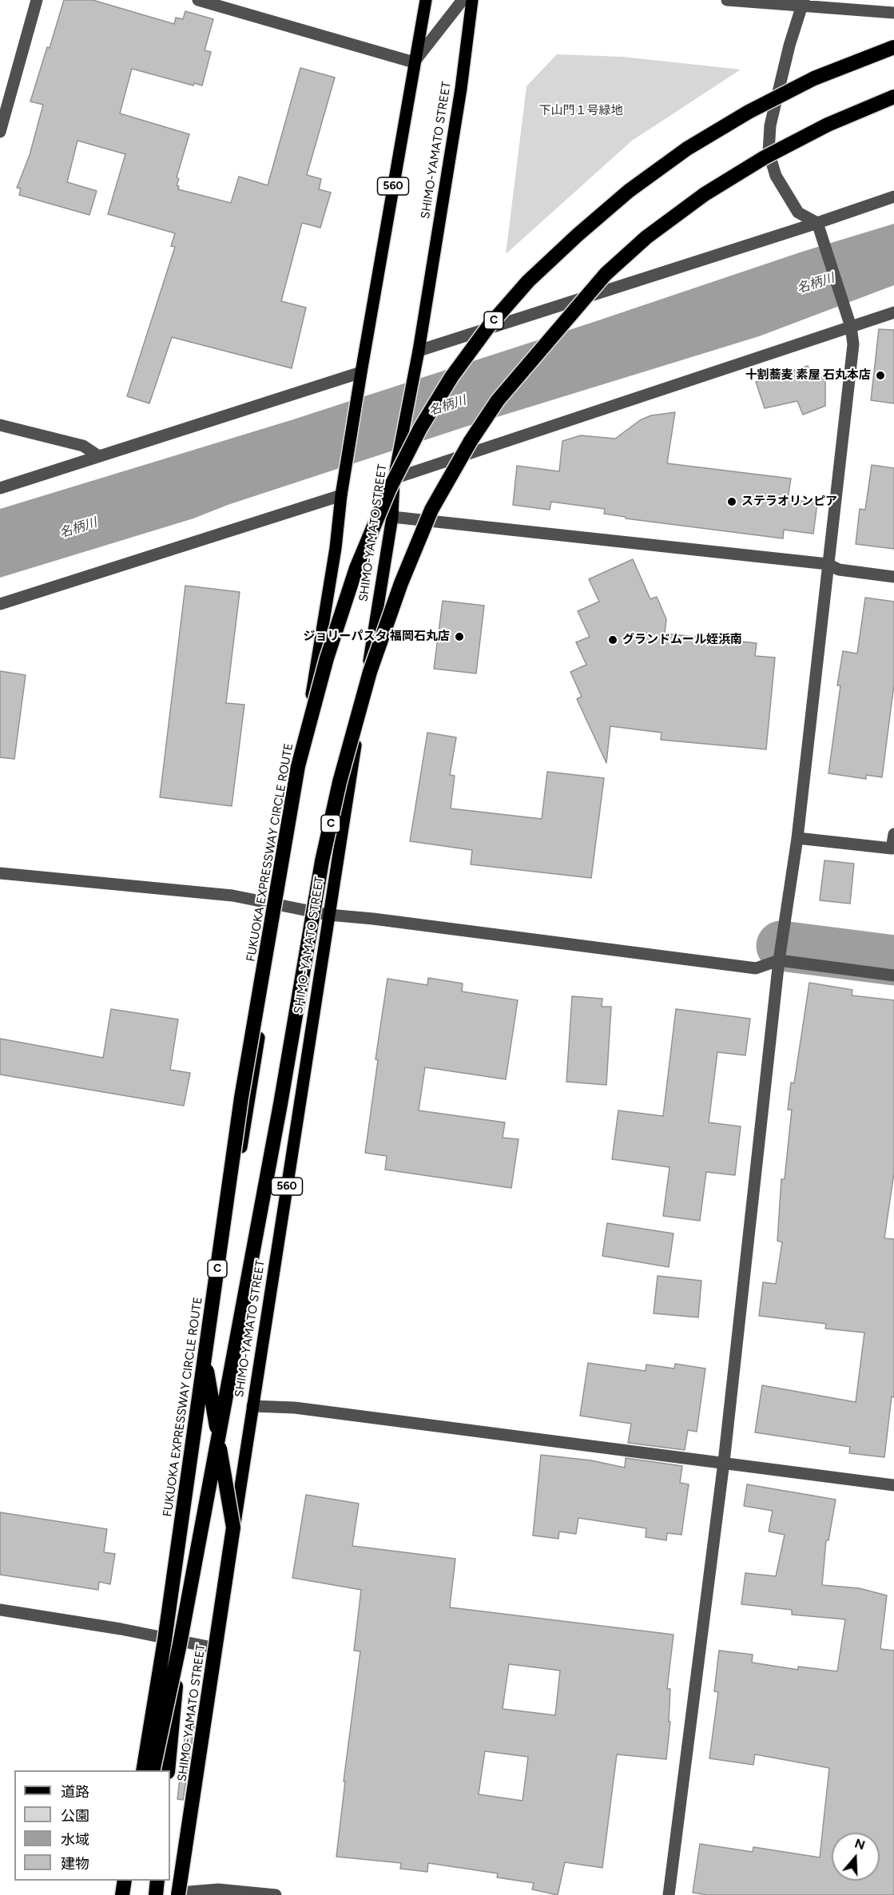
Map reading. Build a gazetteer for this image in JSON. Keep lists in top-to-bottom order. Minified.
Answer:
{"streets":{"highway":["C","FUKUOKA EXPRESSWAY CIRCLE ROUTE"],"main road":["SHIMO-YAMATO STREET","560"]},"water":["名柄川"],"parks":["下山門１号緑地"],"places":["十割蕎麦 素屋 石丸本店","ステラオリンピア","ジョリーパスタ 福岡石丸店","グランドムール姪浜南"],"legend":["道路","公園","水域","建物"],"north":"top"}
